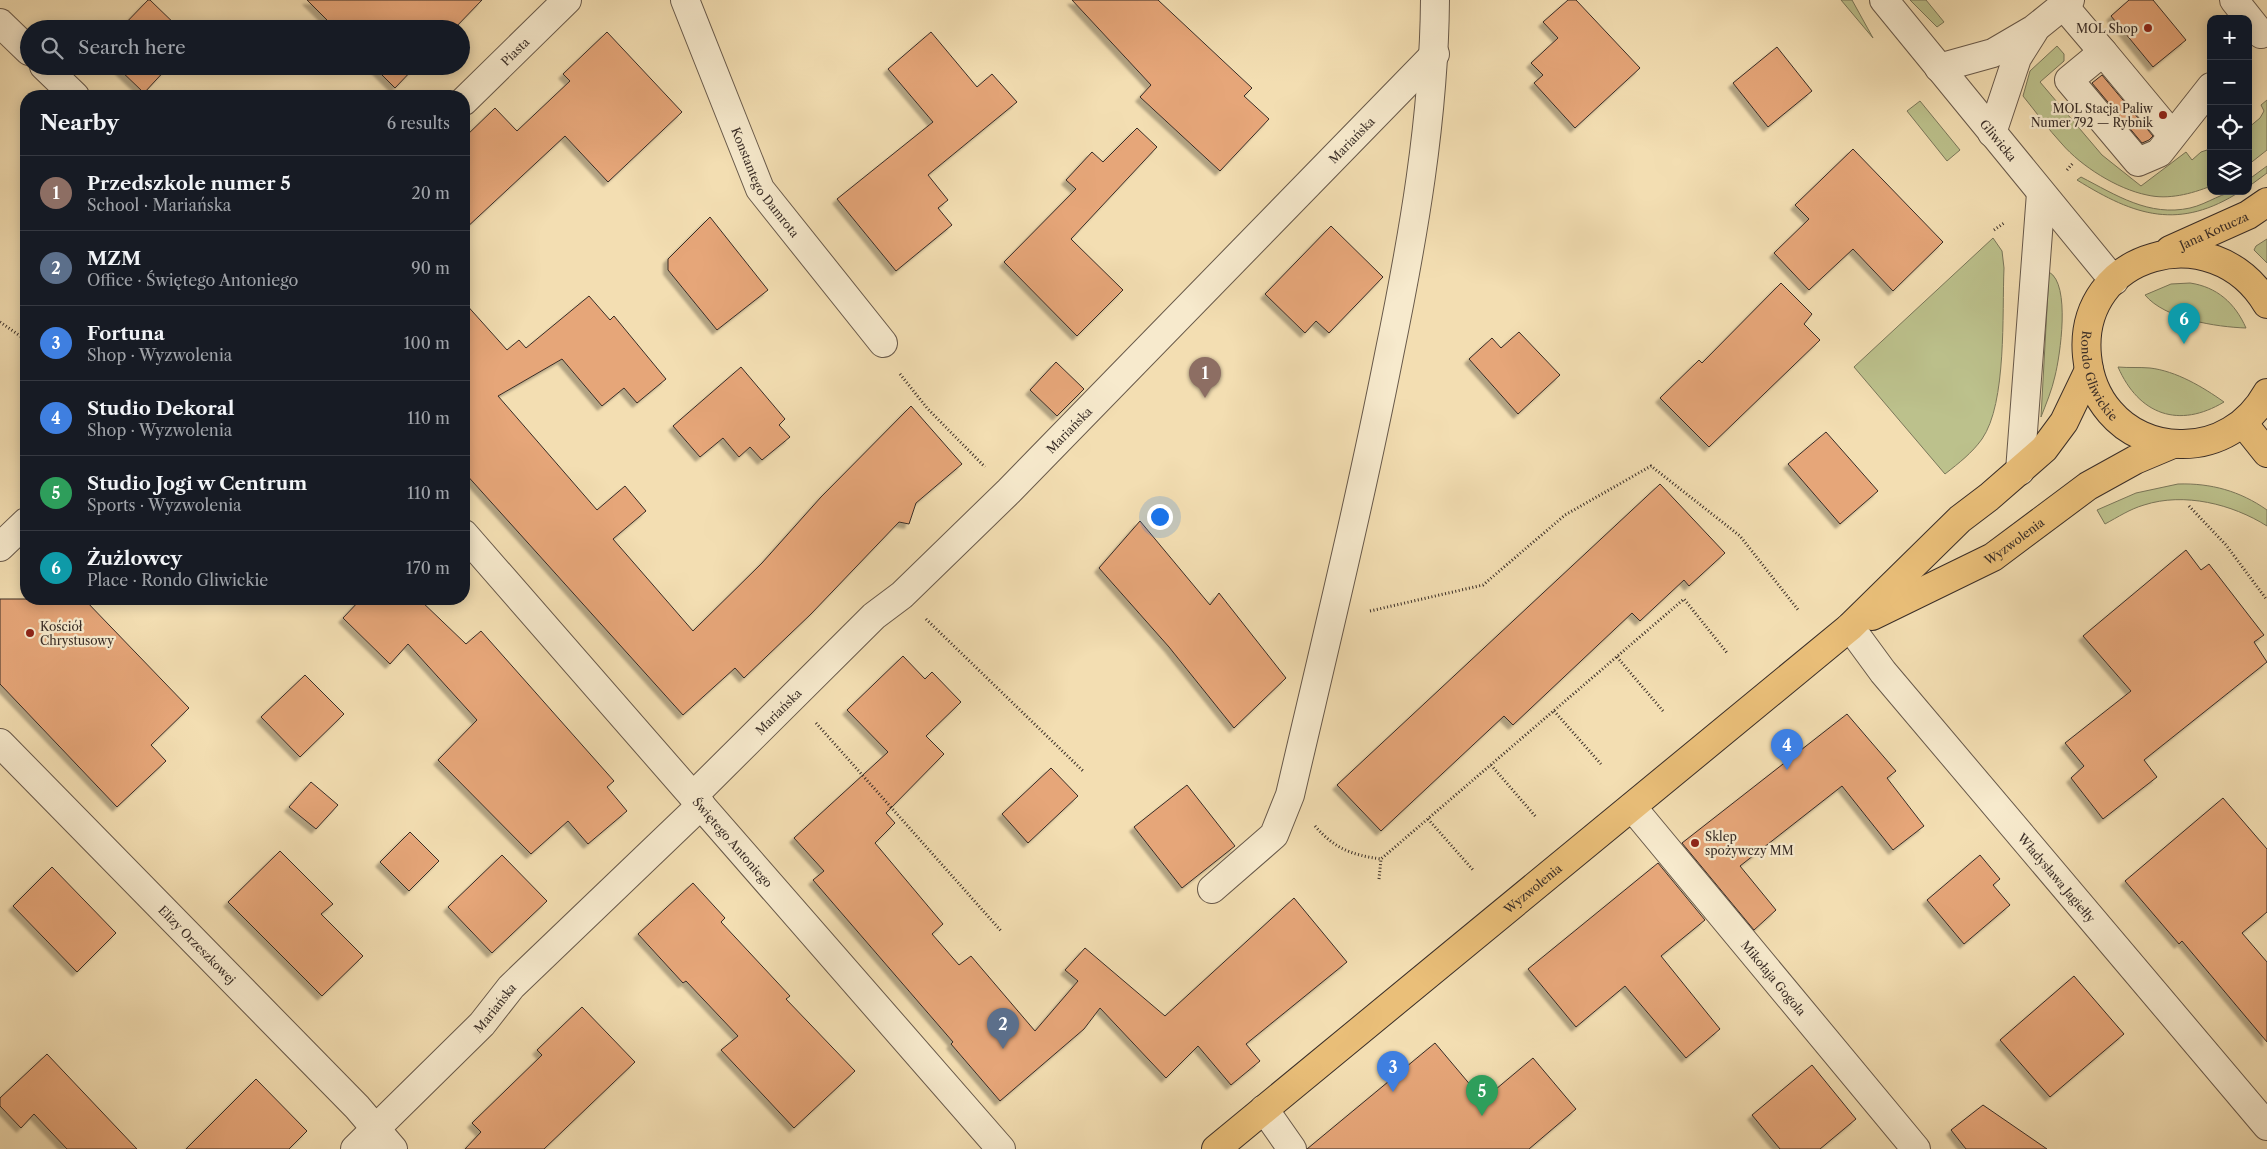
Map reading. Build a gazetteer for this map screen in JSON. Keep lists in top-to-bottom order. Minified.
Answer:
{"streets":{"main road":["Jana Kotucza","Rondo Gliwickie","Wyzwolenia"],"street":["Piasta","Mariańska","Gliwicka","Konstantego Damrota","Świętego Antoniego","Władysława Jagiełły","Elizy Orzeszkowej","Mikołaja Gogola"]},"crossings":[["Mariańska","Świętego Antoniego"],["Mariańska","Elizy Orzeszkowej"],["Gliwicka","Rondo Gliwickie"],["Jana Kotucza","Rondo Gliwickie"],["Rondo Gliwickie","Wyzwolenia"],["Wyzwolenia","Władysława Jagiełły"],["Wyzwolenia","Mikołaja Gogola"]],"places":["MOL Shop","MOL Stacja Paliw Numer 792 — Rybnik","Kościół Chrystusowy","Sklep spożywczy MM"],"page":{"map_buttons":["+","−"],"search":"Search here","heading":["Nearby","6 results"],"list":[{"mark":"1","name":"Przedszkole numer 5","note":"School · Mariańska","value":"20 m"},{"mark":"2","name":"MZM","note":"Office · Świętego Antoniego","value":"90 m"},{"mark":"3","name":"Fortuna","note":"Shop · Wyzwolenia","value":"100 m"},{"mark":"4","name":"Studio Dekoral","note":"Shop · Wyzwolenia","value":"110 m"},{"mark":"5","name":"Studio Jogi w Centrum","note":"Sports · Wyzwolenia","value":"110 m"},{"mark":"6","name":"Żużlowcy","note":"Place · Rondo Gliwickie","value":"170 m"}],"pins":["6","1","4","2","3","5"]}}
